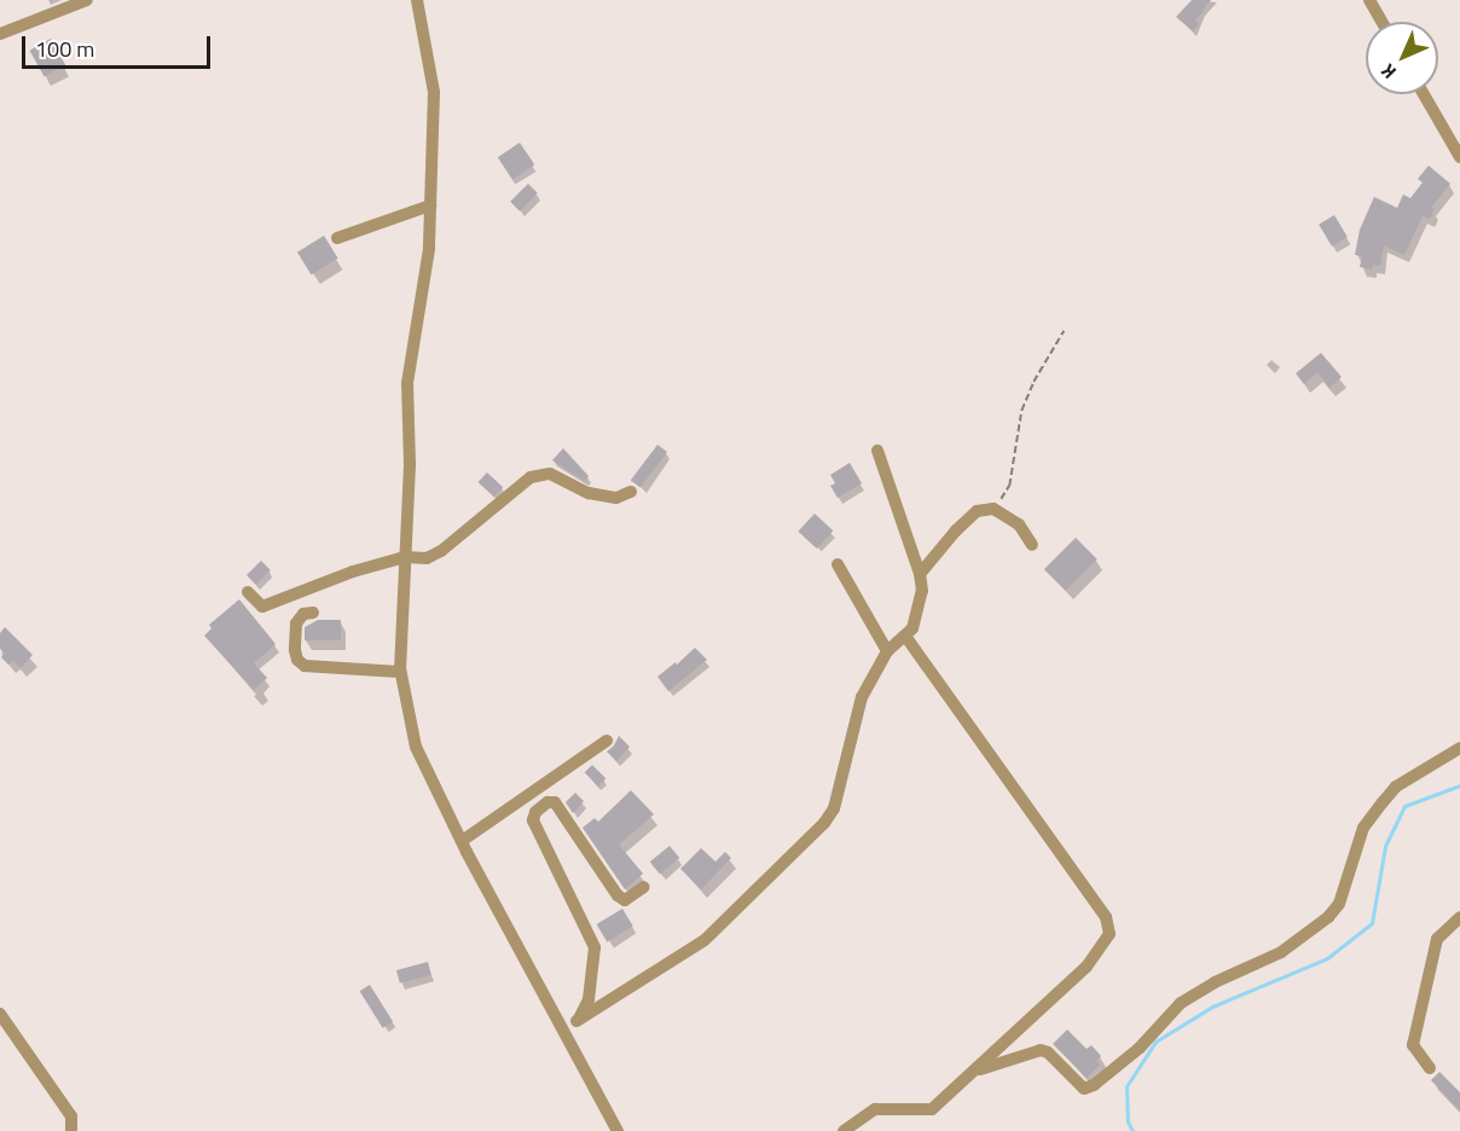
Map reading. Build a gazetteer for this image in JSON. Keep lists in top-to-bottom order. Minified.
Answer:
{"scale_bar":"100 m","north":"bottom left"}
